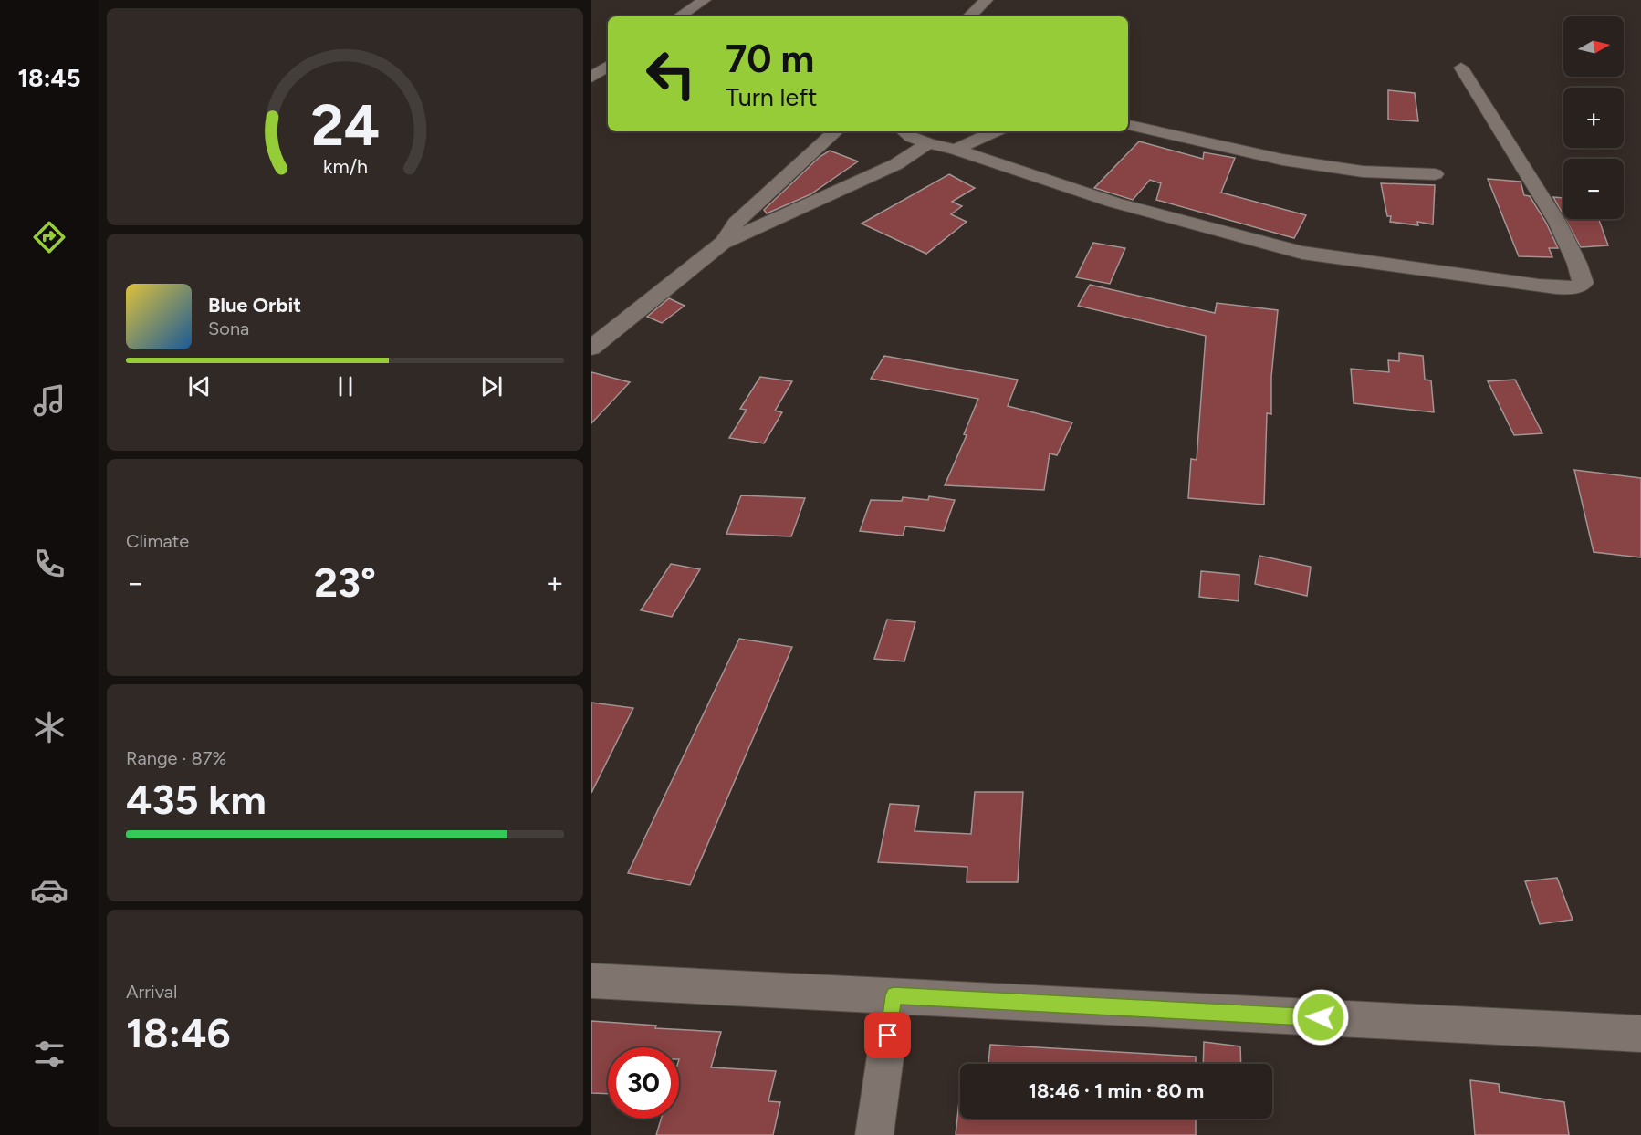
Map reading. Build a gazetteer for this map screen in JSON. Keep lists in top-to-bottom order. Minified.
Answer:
{"north":"right","page":{"tabs":"18:45","map_buttons":["+","−"],"turn":["70 m","Turn left"],"song":["Blue Orbit","Sona"],"tile":["Climate",["Range · 87%","435 km"],["Arrival","18:46"]],"heat":["−","23°","+"],"limit":"30","trip":"18:46 · 1 min · 80 m","gauge":["24","km/h"]}}
